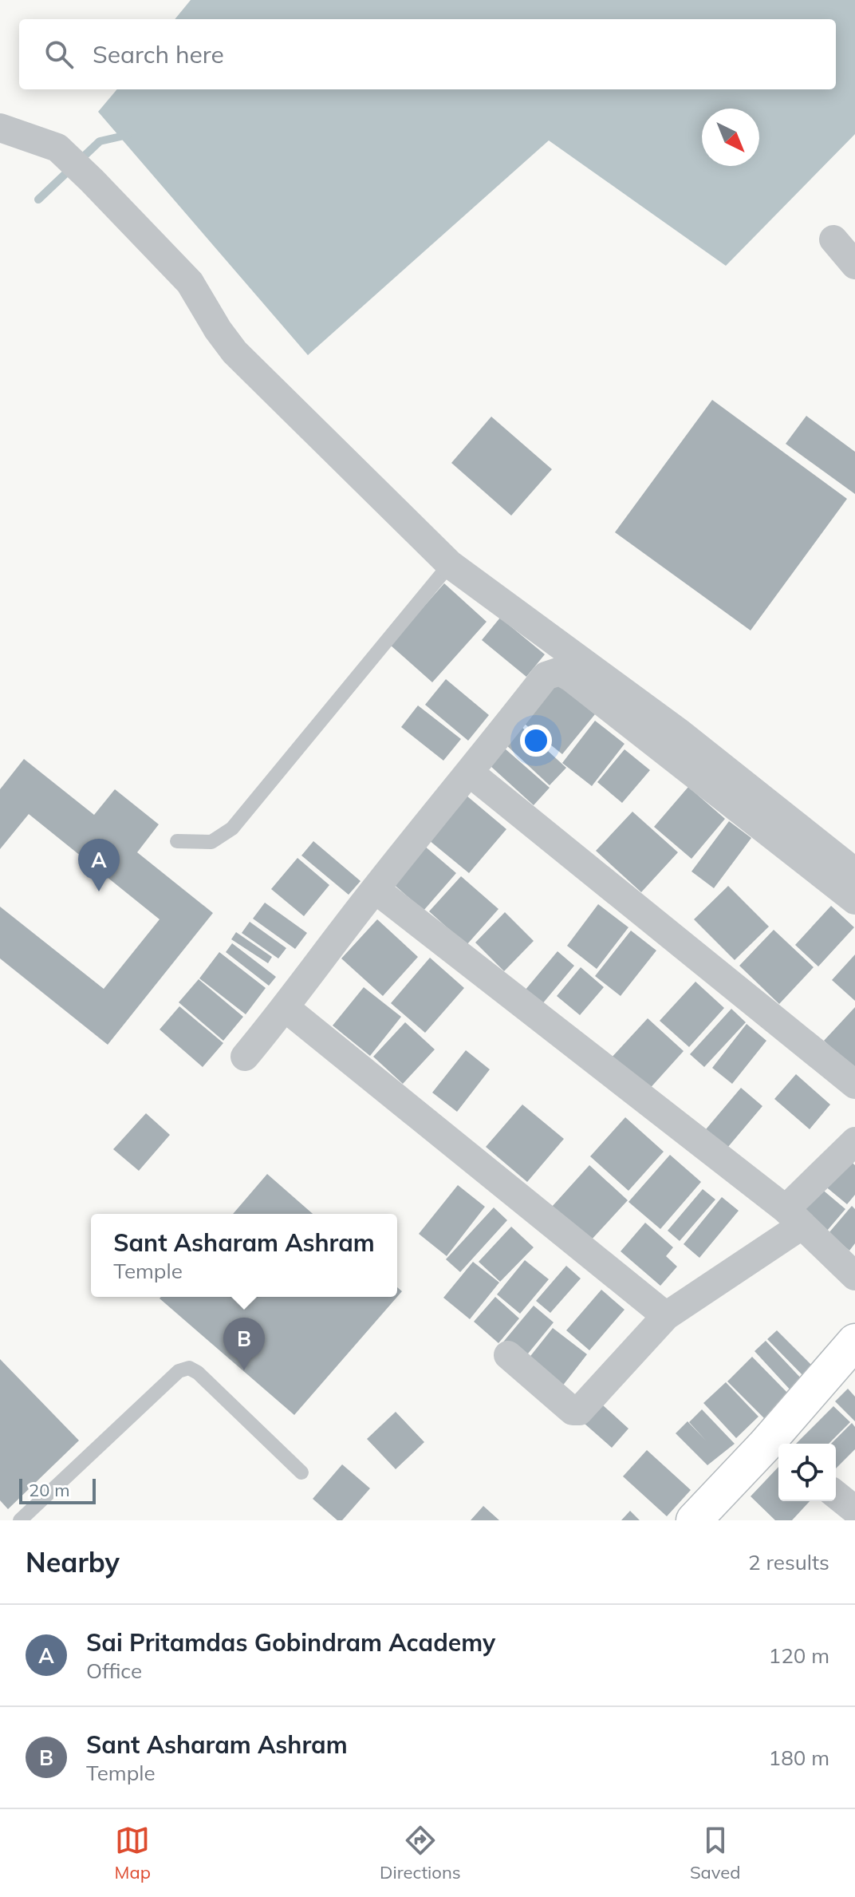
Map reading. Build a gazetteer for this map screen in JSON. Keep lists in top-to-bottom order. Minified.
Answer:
{"scale_bar":"20 m","north":"bottom right","page":{"search":"Search here","pins":["A","B"],"popup":["Sant Asharam Ashram","Temple"],"scale":"20 m","heading":["Nearby","2 results"],"list":[{"mark":"A","name":"Sai Pritamdas Gobindram Academy","note":"Office","value":"120 m"},{"mark":"B","name":"Sant Asharam Ashram","note":"Temple","value":"180 m"}],"nav":["Map","Directions","Saved"]}}
